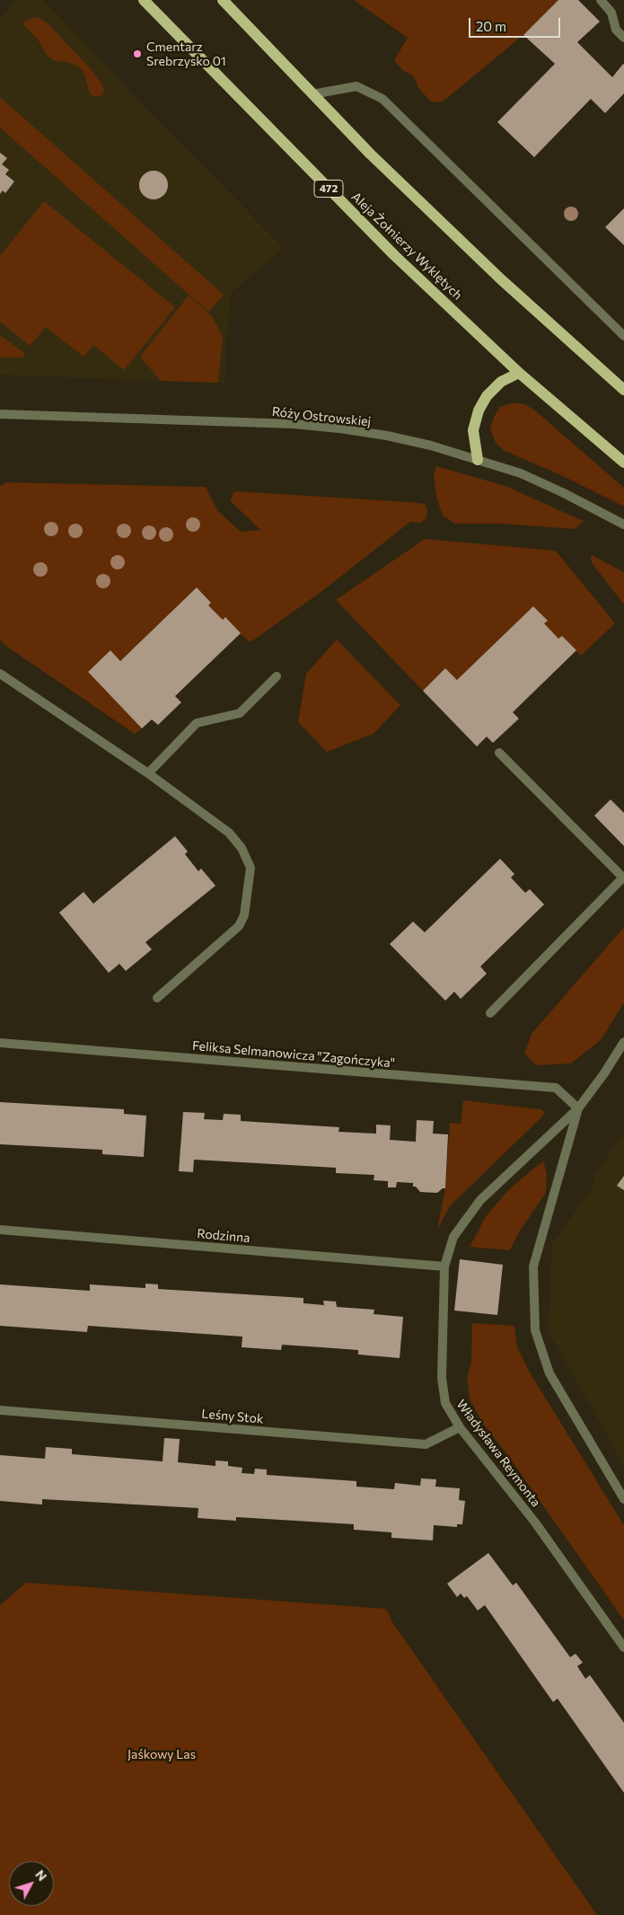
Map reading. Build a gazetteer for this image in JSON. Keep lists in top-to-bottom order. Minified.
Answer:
{"streets":{"main road":["472","Aleja Żołnierzy Wyklętych"],"street":["Róży Ostrowskiej","Feliksa Selmanowicza \"Zagończyka\"","Rodzinna","Leśny Stok","Władysława Reymonta"]},"crossings":[["Feliksa Selmanowicza \"Zagończyka\"","Władysława Reymonta"],["Rodzinna","Władysława Reymonta"],["Leśny Stok","Władysława Reymonta"]],"parks":["Jaśkowy Las"],"places":["Cmentarz Srebrzysko 01"],"scale_bar":"20 m","north":"top right"}
